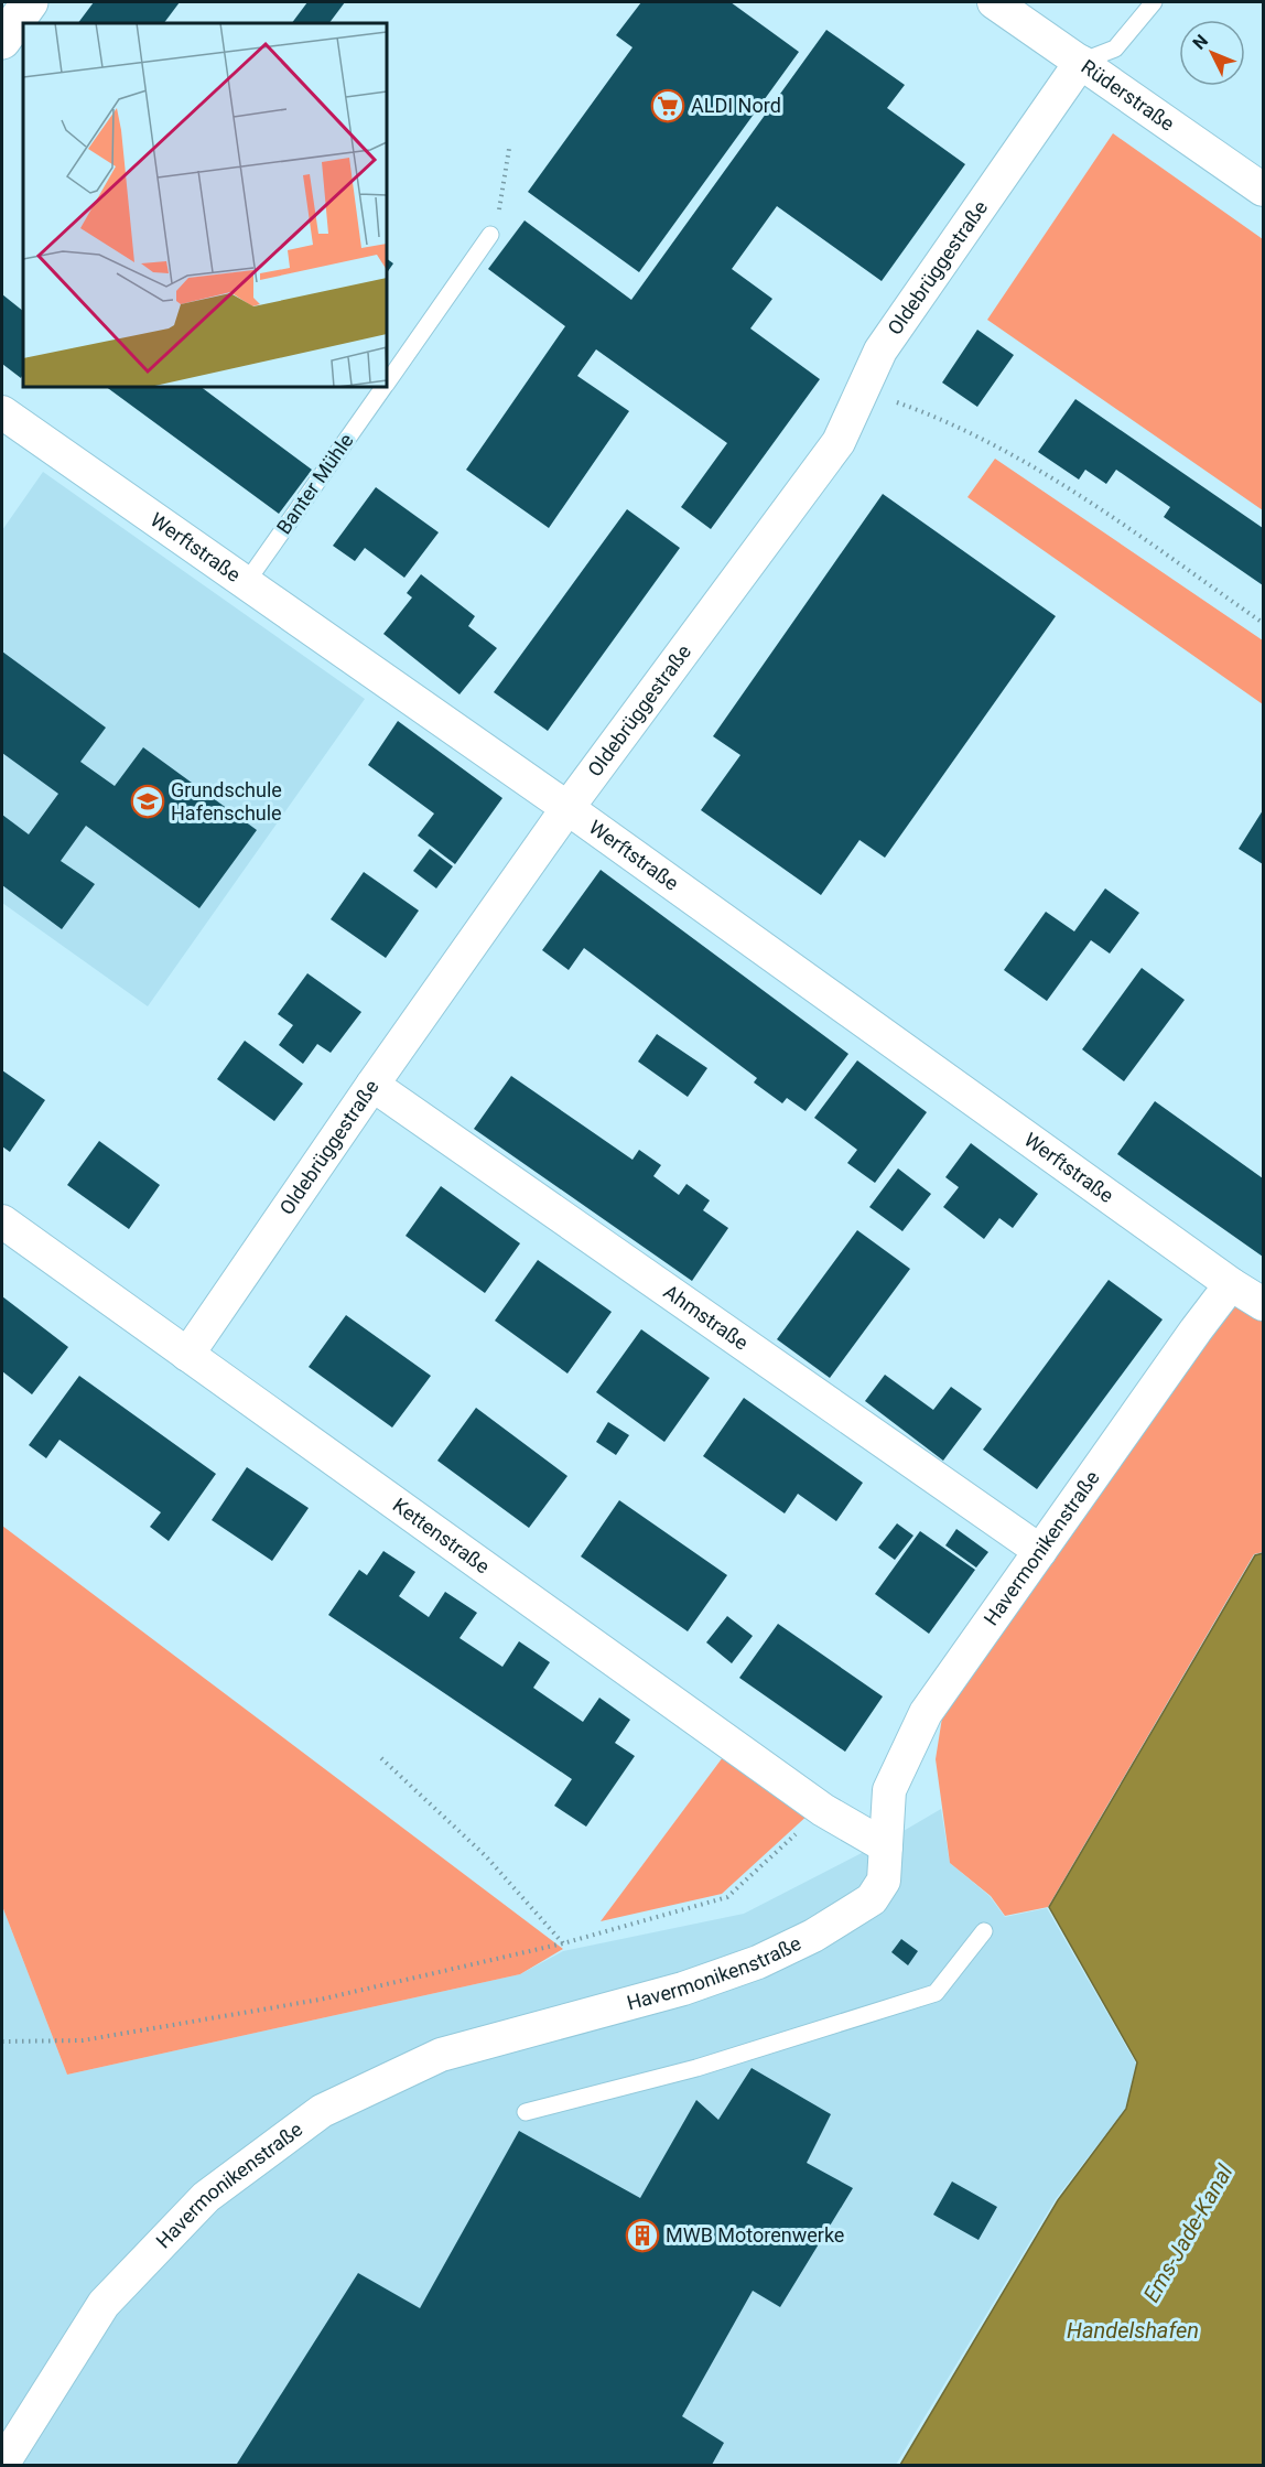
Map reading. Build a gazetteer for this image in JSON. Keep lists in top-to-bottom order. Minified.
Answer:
{"streets":{"street":["Rüderstraße","Oldebrüggestraße","Werftstraße","Ahmstraße","Kettenstraße","Havermonikenstraße"],"lane":["Banter Mühle"]},"crossings":[["Rüderstraße","Oldebrüggestraße"],["Oldebrüggestraße","Werftstraße"],["Oldebrüggestraße","Ahmstraße"],["Oldebrüggestraße","Kettenstraße"],["Banter Mühle","Werftstraße"],["Werftstraße","Havermonikenstraße"],["Ahmstraße","Havermonikenstraße"],["Kettenstraße","Havermonikenstraße"]],"water":["Ems-Jade-Kanal","Handelshafen"],"places":{"supermarket":["ALDI Nord"],"school or university":["Grundschule Hafenschule"],"building":["MWB Motorenwerke"]},"north":"top left"}
